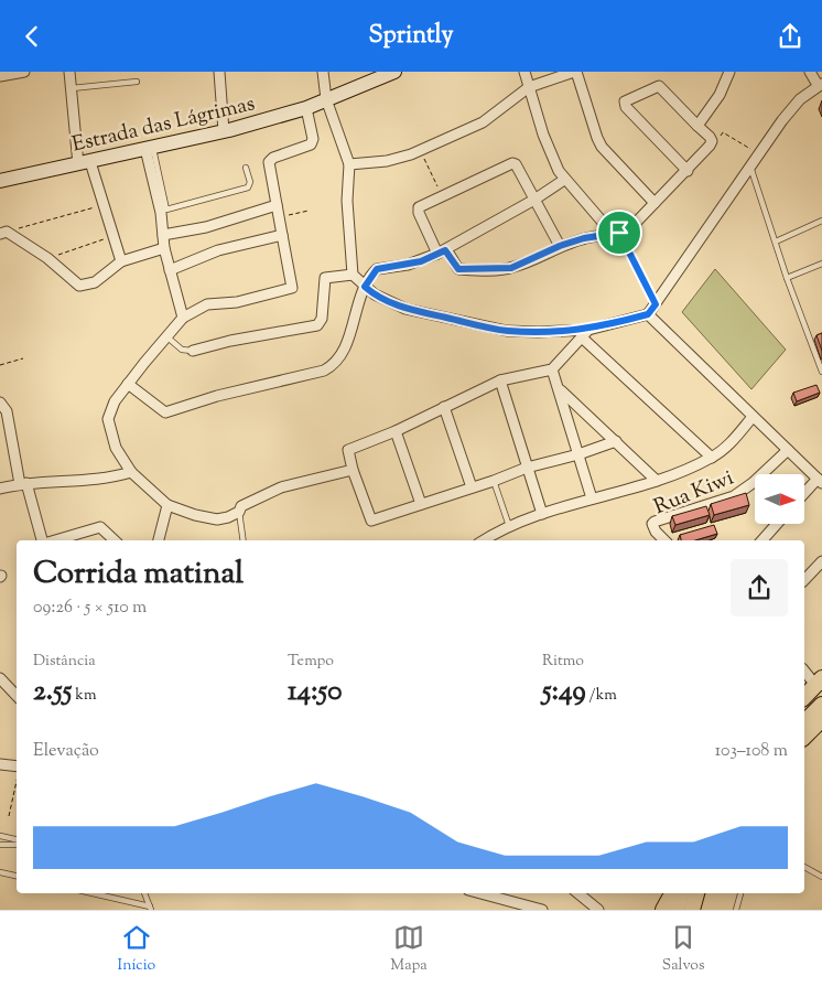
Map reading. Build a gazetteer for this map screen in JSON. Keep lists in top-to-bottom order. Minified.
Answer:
{"streets":{"main road":["Estrada das Lágrimas"],"street":["Rua Kiwi"]},"north":"right","page":{"header":"Sprintly","heading":["Corrida matinal","09:26 · 5 × 510 m"],"stats":[["Distância","2.55 km"],["Tempo","14:50"],["Ritmo","5:49 /km"]],"chart":["Elevação","103–108 m"],"tabs":["Início","Mapa","Salvos"]}}
